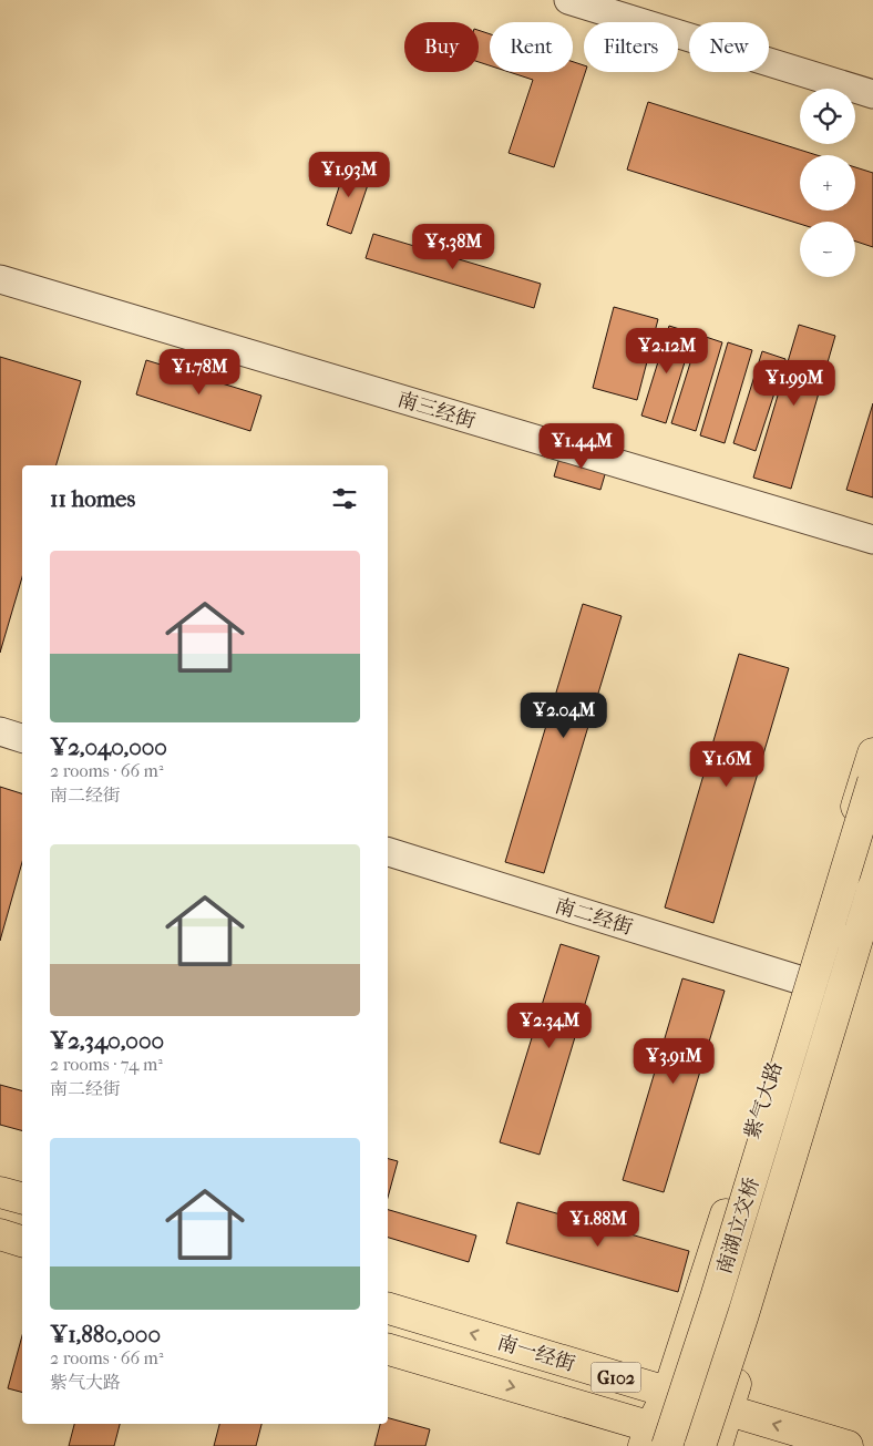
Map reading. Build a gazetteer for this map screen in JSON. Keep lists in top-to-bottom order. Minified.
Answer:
{"streets":{"main road":["紫气大路","南湖立交桥","南一经街","G102"],"street":["南三经街","南二经街"]},"crossings":[["南二经街","紫气大路"],["紫气大路","南湖立交桥"],["紫气大路","南一经街"],["南湖立交桥","南一经街"]],"page":{"chip":["Buy","Rent","Filters","New"],"map_buttons":["+","−"],"price":["¥1.93M","¥5.38M","¥2.12M","¥1.78M","¥1.99M","¥1.44M","¥2.04M","¥1.6M","¥2.34M","¥3.91M","¥1.88M"],"heading":"11 homes","list":[{"name":"¥2,040,000","note":"2 rooms · 66 m² · 南二经街"},{"name":"¥2,340,000","note":"2 rooms · 74 m² · 南二经街"},{"name":"¥1,880,000","note":"2 rooms · 66 m² · 紫气大路"}]}}
